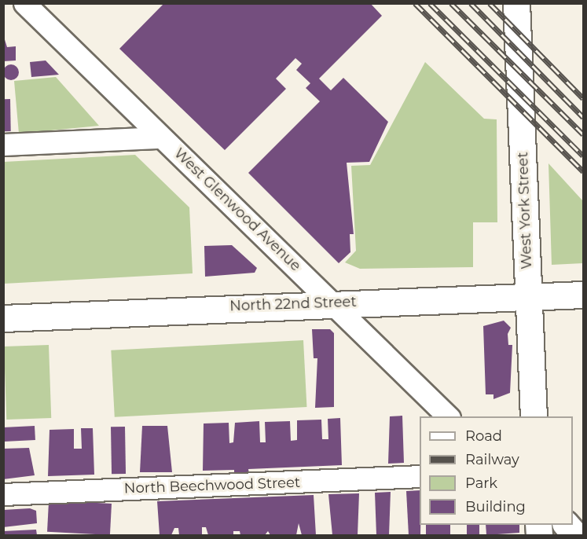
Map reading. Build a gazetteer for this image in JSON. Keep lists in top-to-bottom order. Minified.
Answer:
{"streets":{"main road":["West York Street","North 22nd Street"],"street":["West Glenwood Avenue","North Beechwood Street"]},"crossings":[["West Glenwood Avenue","North 22nd Street"],["West York Street","North 22nd Street"]],"legend":["Road","Railway","Park","Building"]}
